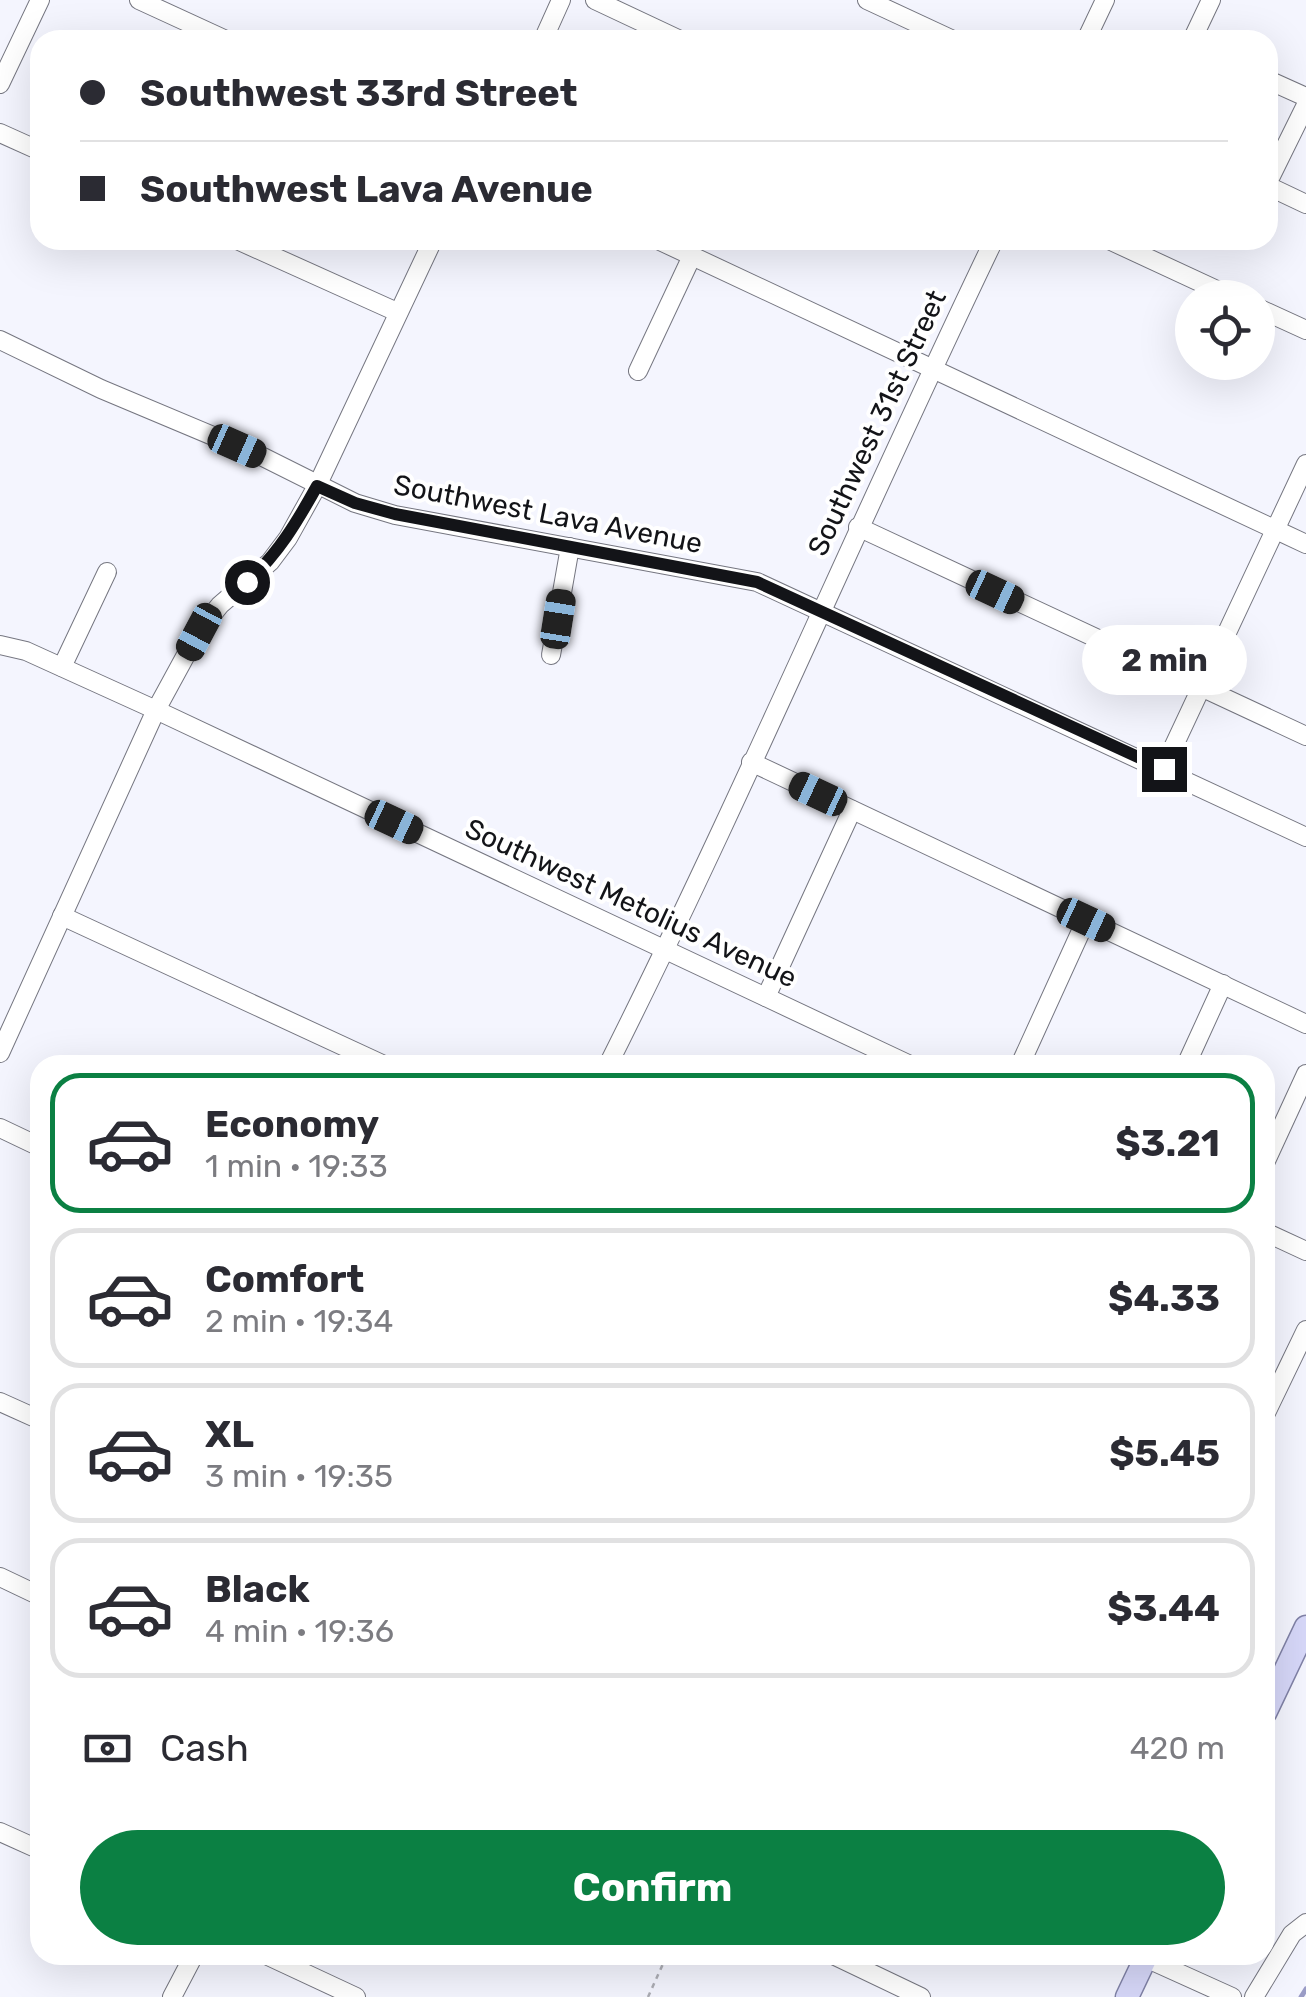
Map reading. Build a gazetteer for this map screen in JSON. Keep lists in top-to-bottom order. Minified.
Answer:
{"streets":{"street":["Southwest 31st Street","Southwest Lava Avenue","Southwest Metolius Avenue"]},"crossings":[["Southwest 31st Street","Southwest Lava Avenue"],["Southwest 31st Street","Southwest Metolius Avenue"]],"page":{"banner":["Southwest 33rd Street","Southwest Lava Avenue"],"bubble":"2 min","list":[{"name":"Economy","note":"1 min · 19:33","value":"$3.21"},{"name":"Comfort","note":"2 min · 19:34","value":"$4.33"},{"name":"XL","note":"3 min · 19:35","value":"$5.45"},{"name":"Black","note":"4 min · 19:36","value":"$3.44"}],"pay":["Cash","420 m"],"buttons":"Confirm"}}
